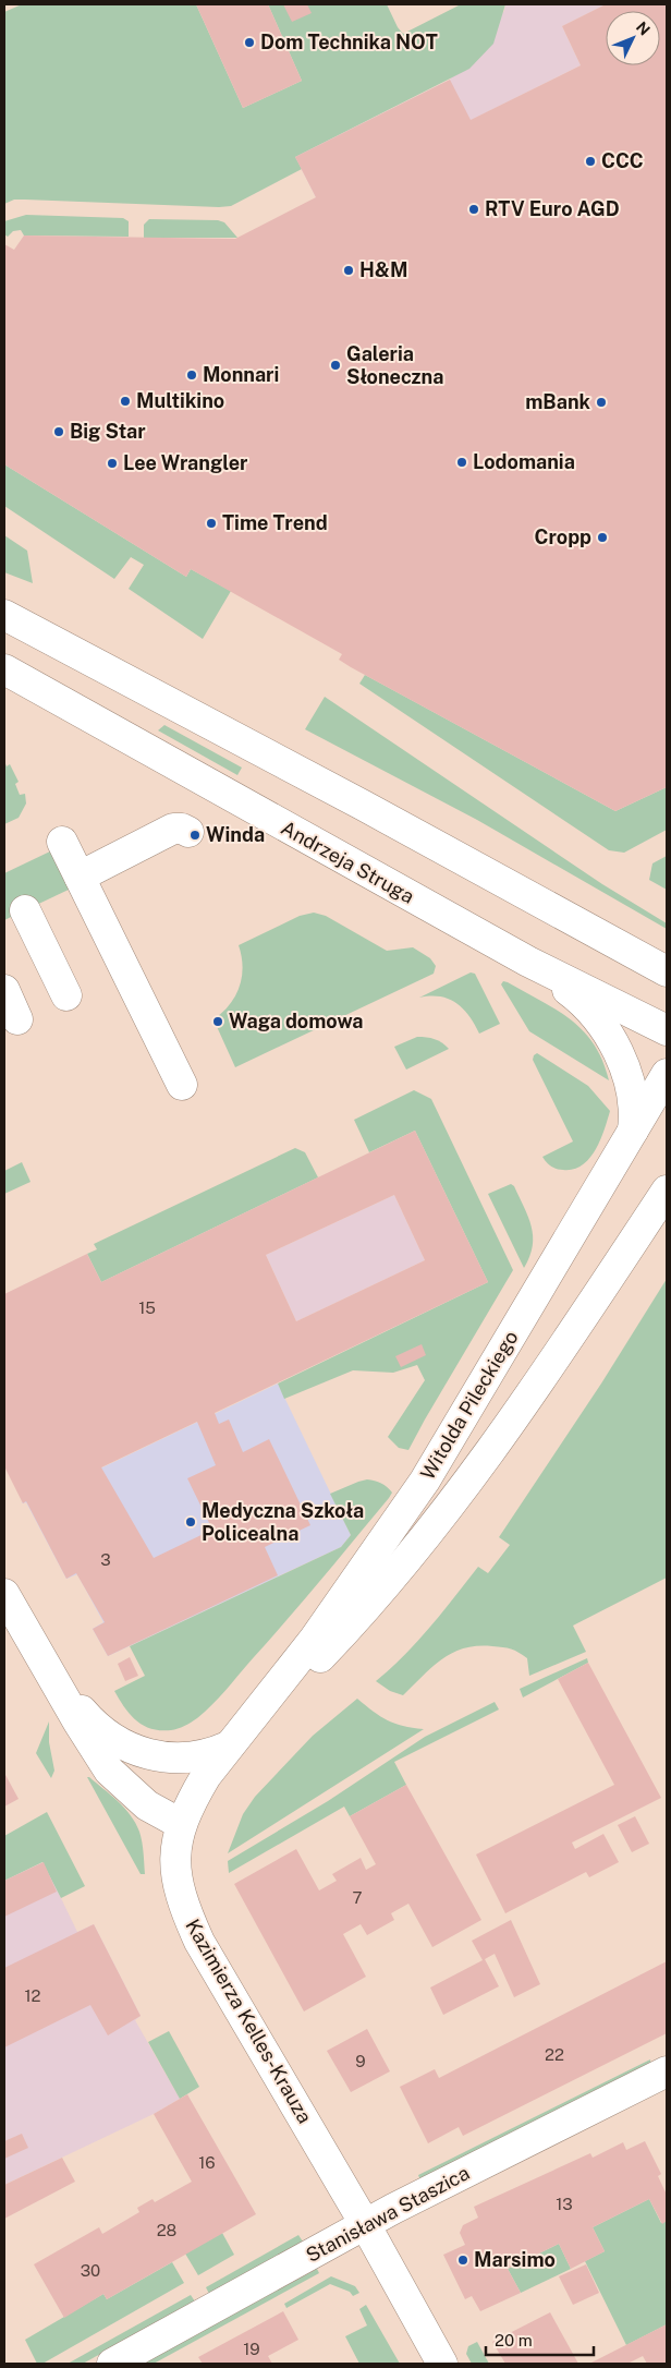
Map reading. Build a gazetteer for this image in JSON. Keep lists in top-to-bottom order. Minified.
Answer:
{"streets":{"street":["Andrzeja Struga","Witolda Pileckiego","Kazimierza Kelles-Krauza","Stanisława Staszica"]},"crossings":[["Witolda Pileckiego","Kazimierza Kelles-Krauza"],["Kazimierza Kelles-Krauza","Stanisława Staszica"]],"places":["Dom Technika NOT","CCC","RTV Euro AGD","H&M","Galeria Słoneczna","Monnari","Multikino","mBank","Big Star","Lodomania","Lee Wrangler","Time Trend","Cropp","Winda","Waga domowa","Medyczna Szkoła Policealna","Marsimo"],"house_numbers":["15","3","7","12","22","9","16","13","28","30","19"],"scale_bar":"20 m","north":"top right"}
